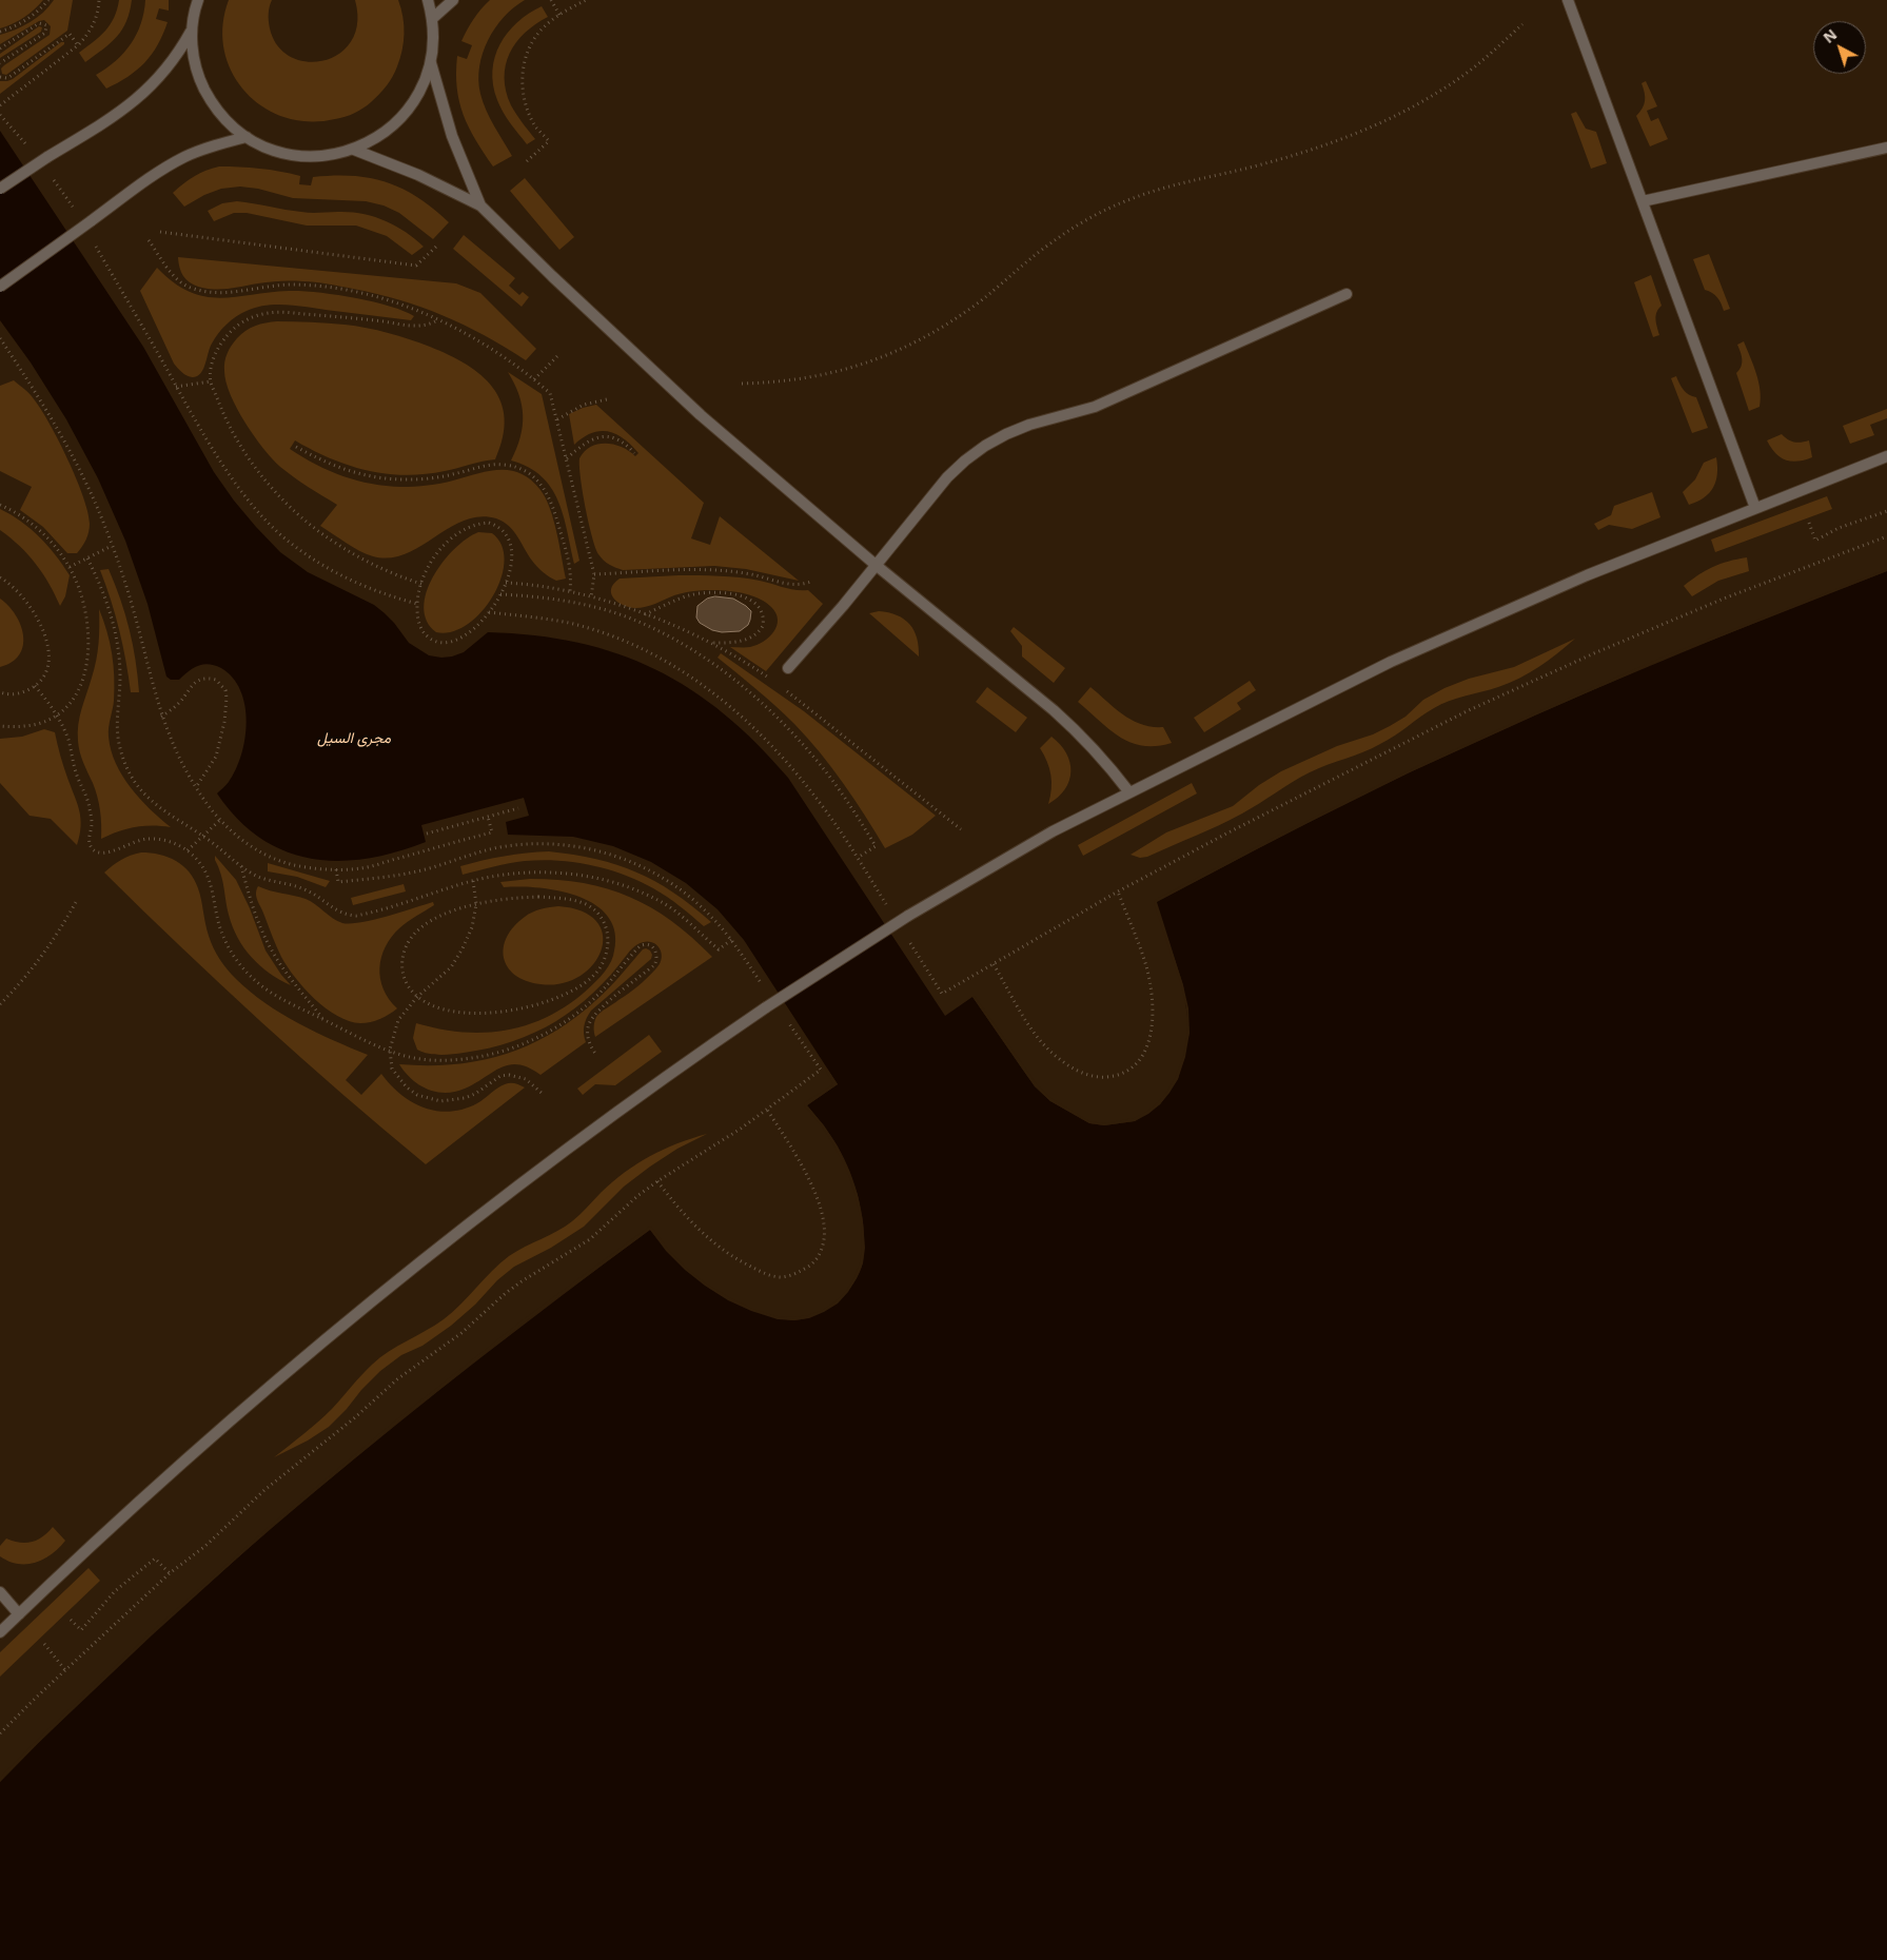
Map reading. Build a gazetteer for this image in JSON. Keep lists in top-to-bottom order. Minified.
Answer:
{"water":["مجرى السيل"],"north":"top left"}
